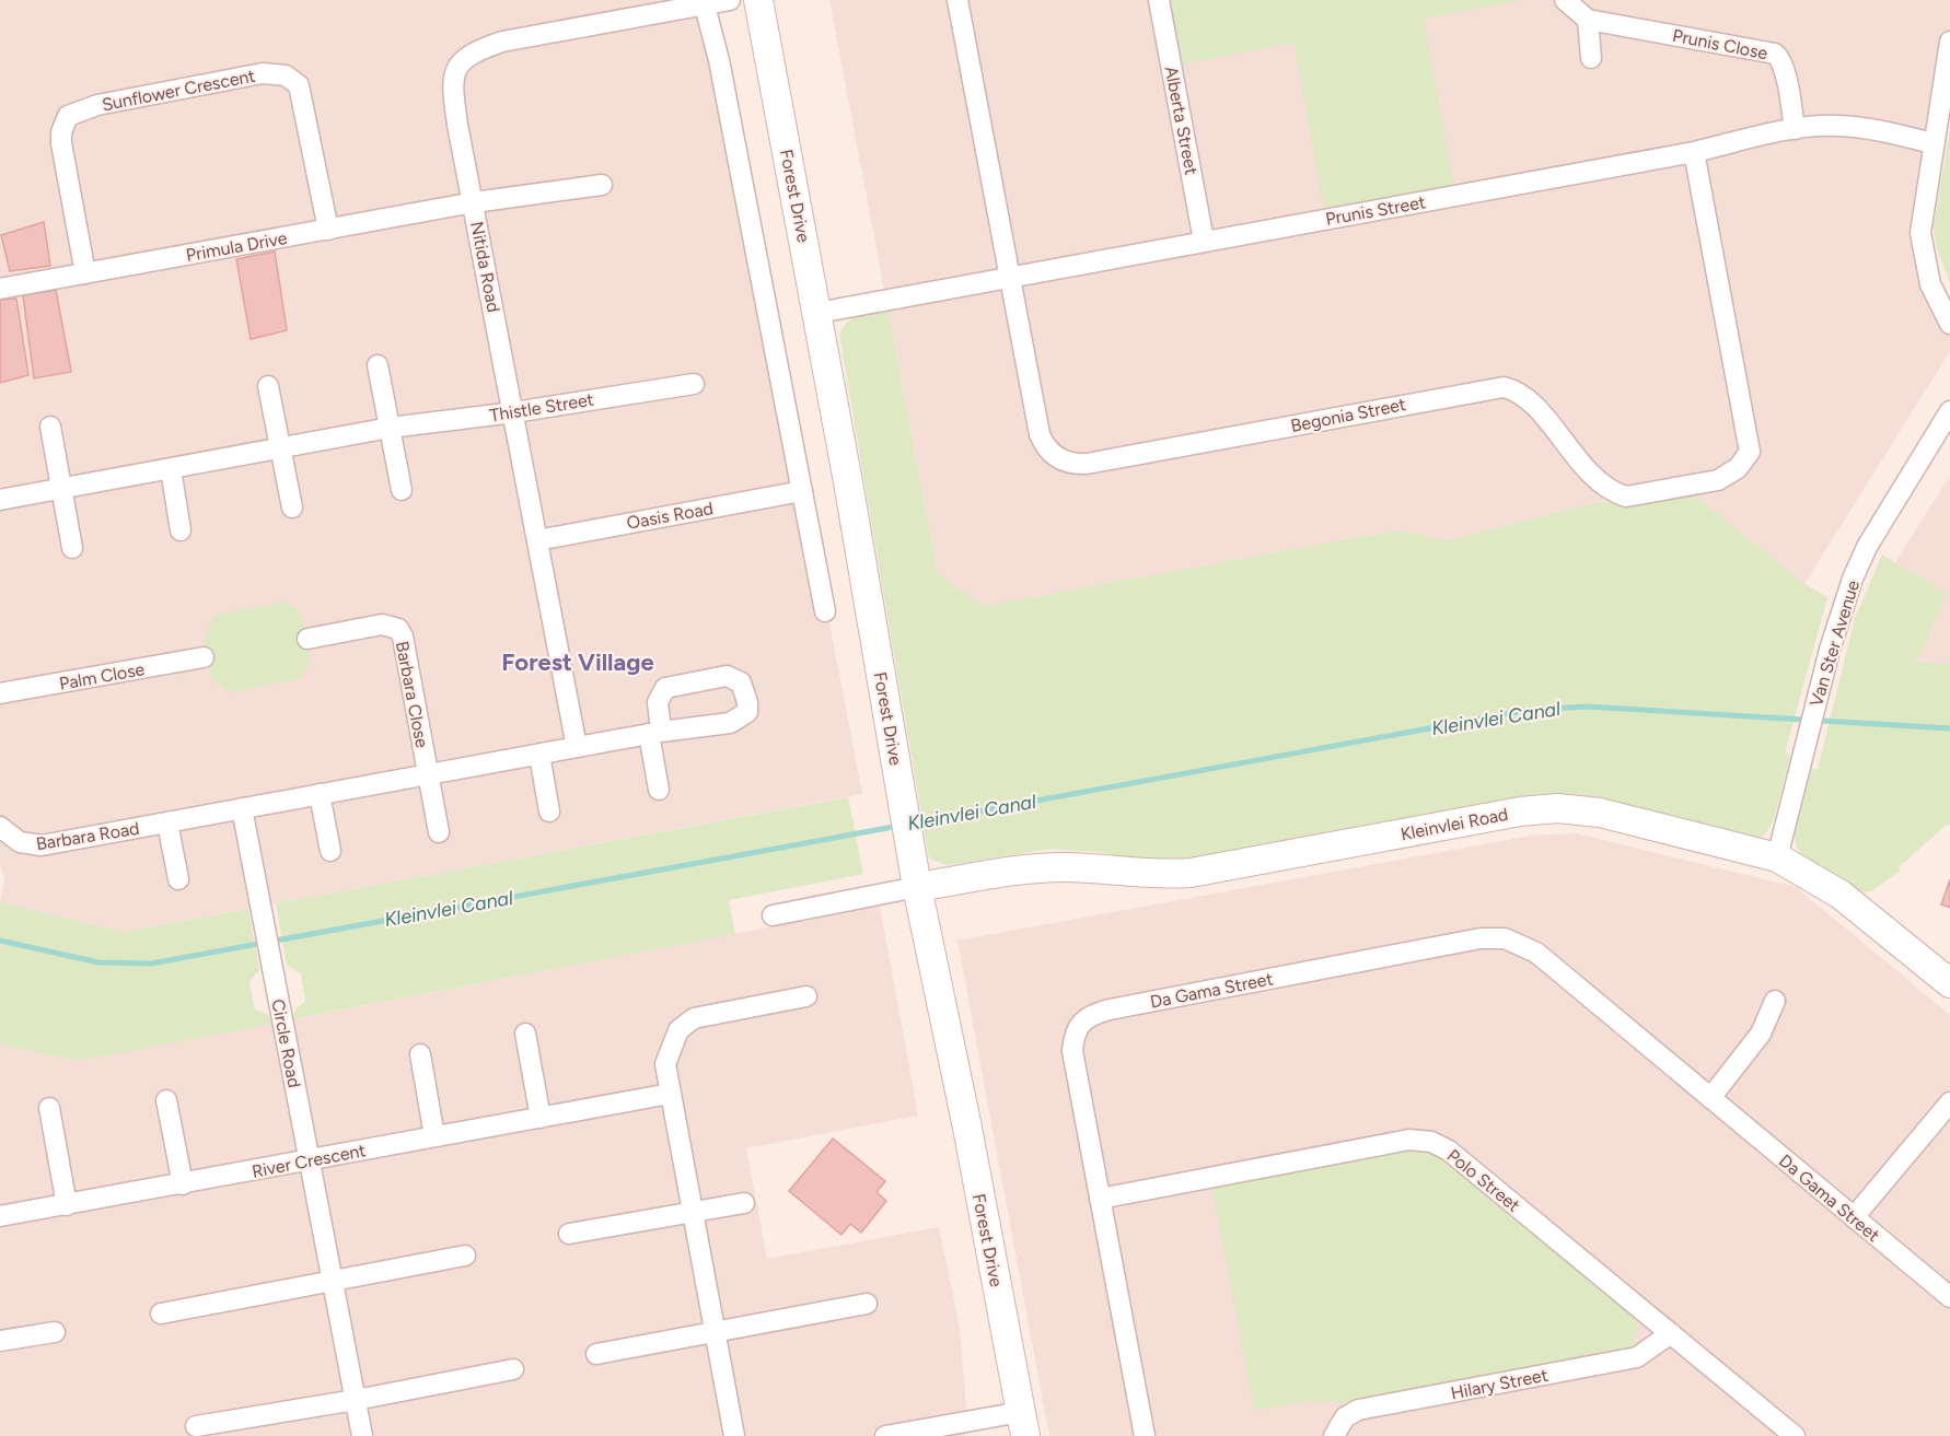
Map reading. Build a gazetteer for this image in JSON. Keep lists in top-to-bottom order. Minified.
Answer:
{"streets":{"street":["Prunis Close","Sunflower Crescent","Alberta Street","Forest Drive","Prunis Street","Primula Drive","Nitida Road","Thistle Street","Begonia Street","Oasis Road","Van Ster Avenue","Palm Close","Barbara Close","Kleinvlei Road","Barbara Road","Da Gama Street","Circle Road","River Crescent","Polo Street","Hilary Street"]},"crossings":[["Prunis Close","Prunis Street"],["Sunflower Crescent","Primula Drive"],["Alberta Street","Prunis Street"],["Forest Drive","Prunis Street"],["Forest Drive","Kleinvlei Road"],["Prunis Street","Begonia Street"],["Primula Drive","Nitida Road"],["Nitida Road","Thistle Street"],["Nitida Road","Oasis Road"],["Nitida Road","Barbara Road"],["Van Ster Avenue","Kleinvlei Road"],["Barbara Close","Barbara Road"],["Barbara Road","Circle Road"],["Da Gama Street","Polo Street"],["Circle Road","River Crescent"],["Polo Street","Hilary Street"]],"districts":["Forest Village"],"water":["Kleinvlei Canal"]}
